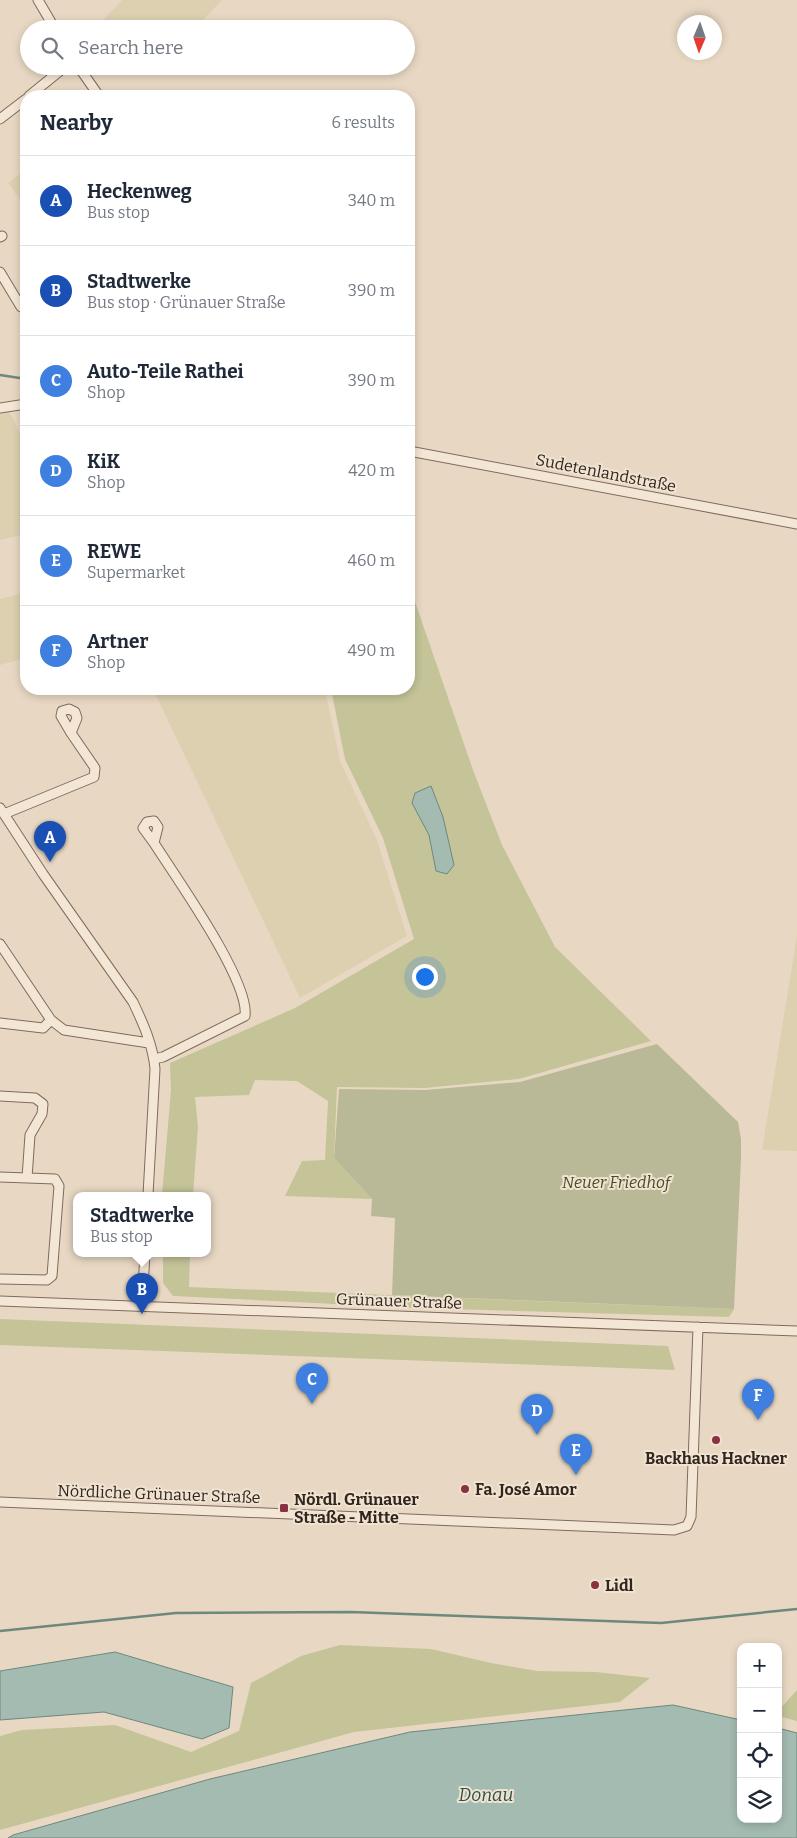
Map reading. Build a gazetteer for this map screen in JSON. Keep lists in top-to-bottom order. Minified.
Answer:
{"streets":{"street":["Sudetenlandstraße","Grünauer Straße","Nördliche Grünauer Straße"]},"crossings":[["Grünauer Straße","Nördliche Grünauer Straße"]],"water":["Donau"],"parks":["Neuer Friedhof"],"places":{"other":["Backhaus Hackner","Fa. José Amor","Lidl"],"transit":["Nördl. Grünauer Straße - Mitte"]},"north":"bottom","page":{"search":"Search here","heading":["Nearby","6 results"],"list":[{"mark":"A","name":"Heckenweg","note":"Bus stop","value":"340 m"},{"mark":"B","name":"Stadtwerke","note":"Bus stop · Grünauer Straße","value":"390 m"},{"mark":"C","name":"Auto-Teile Rathei","note":"Shop","value":"390 m"},{"mark":"D","name":"KiK","note":"Shop","value":"420 m"},{"mark":"E","name":"REWE","note":"Supermarket","value":"460 m"},{"mark":"F","name":"Artner","note":"Shop","value":"490 m"}],"pins":["A","B","C","F","D","E"],"popup":["Stadtwerke","Bus stop"],"map_buttons":["+","−"]}}
